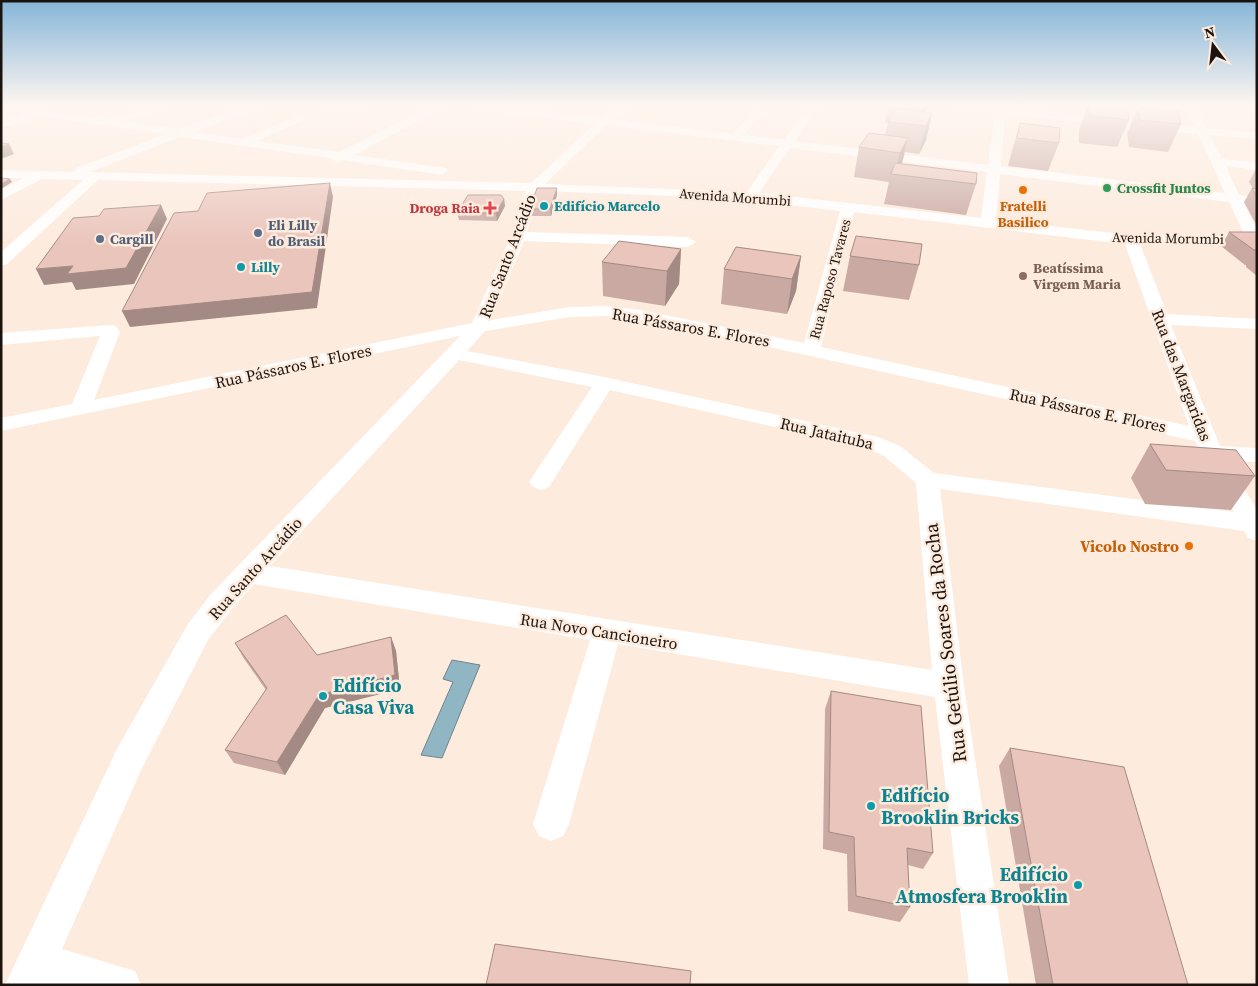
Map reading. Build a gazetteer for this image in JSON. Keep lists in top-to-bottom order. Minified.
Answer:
{"streets":{"street":["Avenida Morumbi","Rua Santo Arcádio","Rua Raposo Tavares","Rua Pássaros E. Flores","Rua das Margaridas","Rua Jataituba","Rua Novo Cancioneiro","Rua Getúlio Soares da Rocha"]},"crossings":[["Avenida Morumbi","Rua Santo Arcádio"],["Avenida Morumbi","Rua Raposo Tavares"],["Avenida Morumbi","Rua das Margaridas"],["Rua Santo Arcádio","Rua Pássaros E. Flores"],["Rua Santo Arcádio","Rua Jataituba"],["Rua Santo Arcádio","Rua Novo Cancioneiro"],["Rua Raposo Tavares","Rua Pássaros E. Flores"],["Rua Pássaros E. Flores","Rua das Margaridas"],["Rua Jataituba","Rua Getúlio Soares da Rocha"],["Rua Novo Cancioneiro","Rua Getúlio Soares da Rocha"]],"places":{"other":["Crossfit Juntos","Fratelli Basilico","Edifício Marcelo","Eli Lilly do Brasil","Cargill","Lilly","Beatíssima Virgem Maria","Vicolo Nostro","Edifício Casa Viva","Edifício Brooklin Bricks","Edifício Atmosfera Brooklin"],"health":["Droga Raia"]},"north":"top"}
